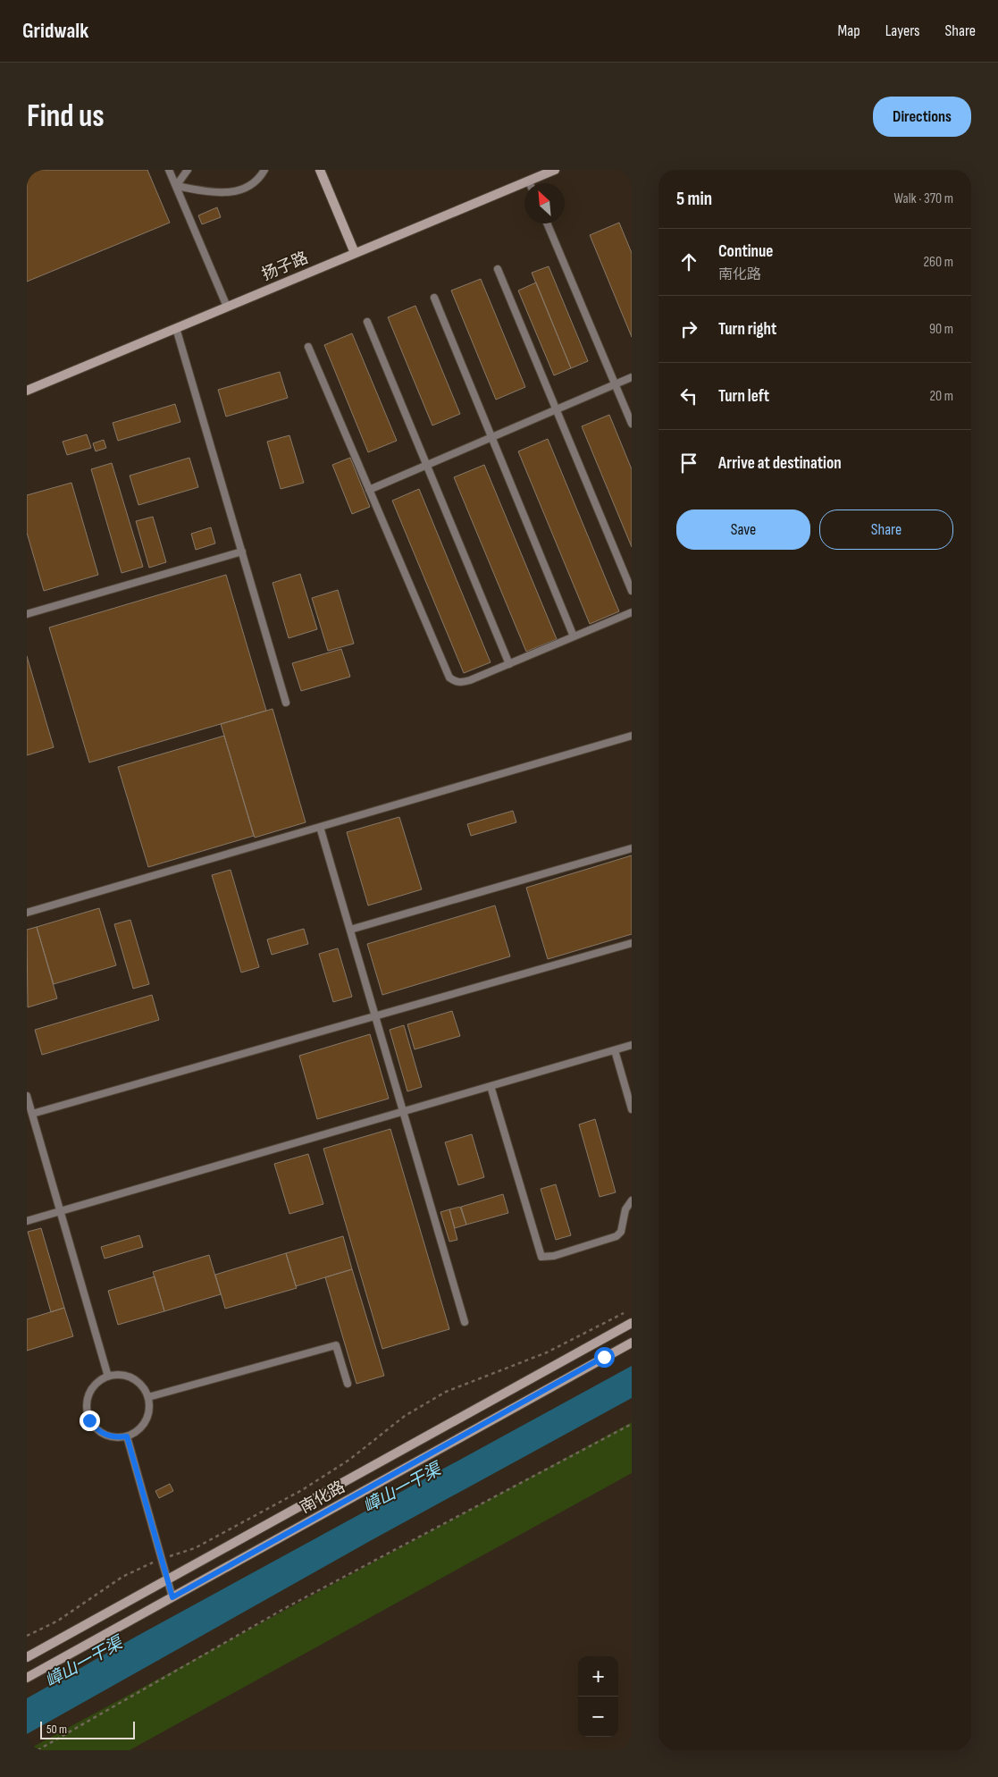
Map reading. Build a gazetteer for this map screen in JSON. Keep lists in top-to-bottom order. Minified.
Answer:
{"streets":{"main road":["扬子路","南化路"]},"water":["嶂山一干渠"],"scale_bar":"50 m","north":"top left","page":{"header":"Gridwalk","nav":["Map","Layers","Share"],"buttons":["Directions",["Save","Share"]],"title":"Find us","heading":["5 min","Walk · 370 m"],"list":[["Continue","南化路","260 m"],["Turn right","90 m"],["Turn left","20 m"],"Arrive at destination"],"map_buttons":["+","−"],"scale":"50 m"}}
